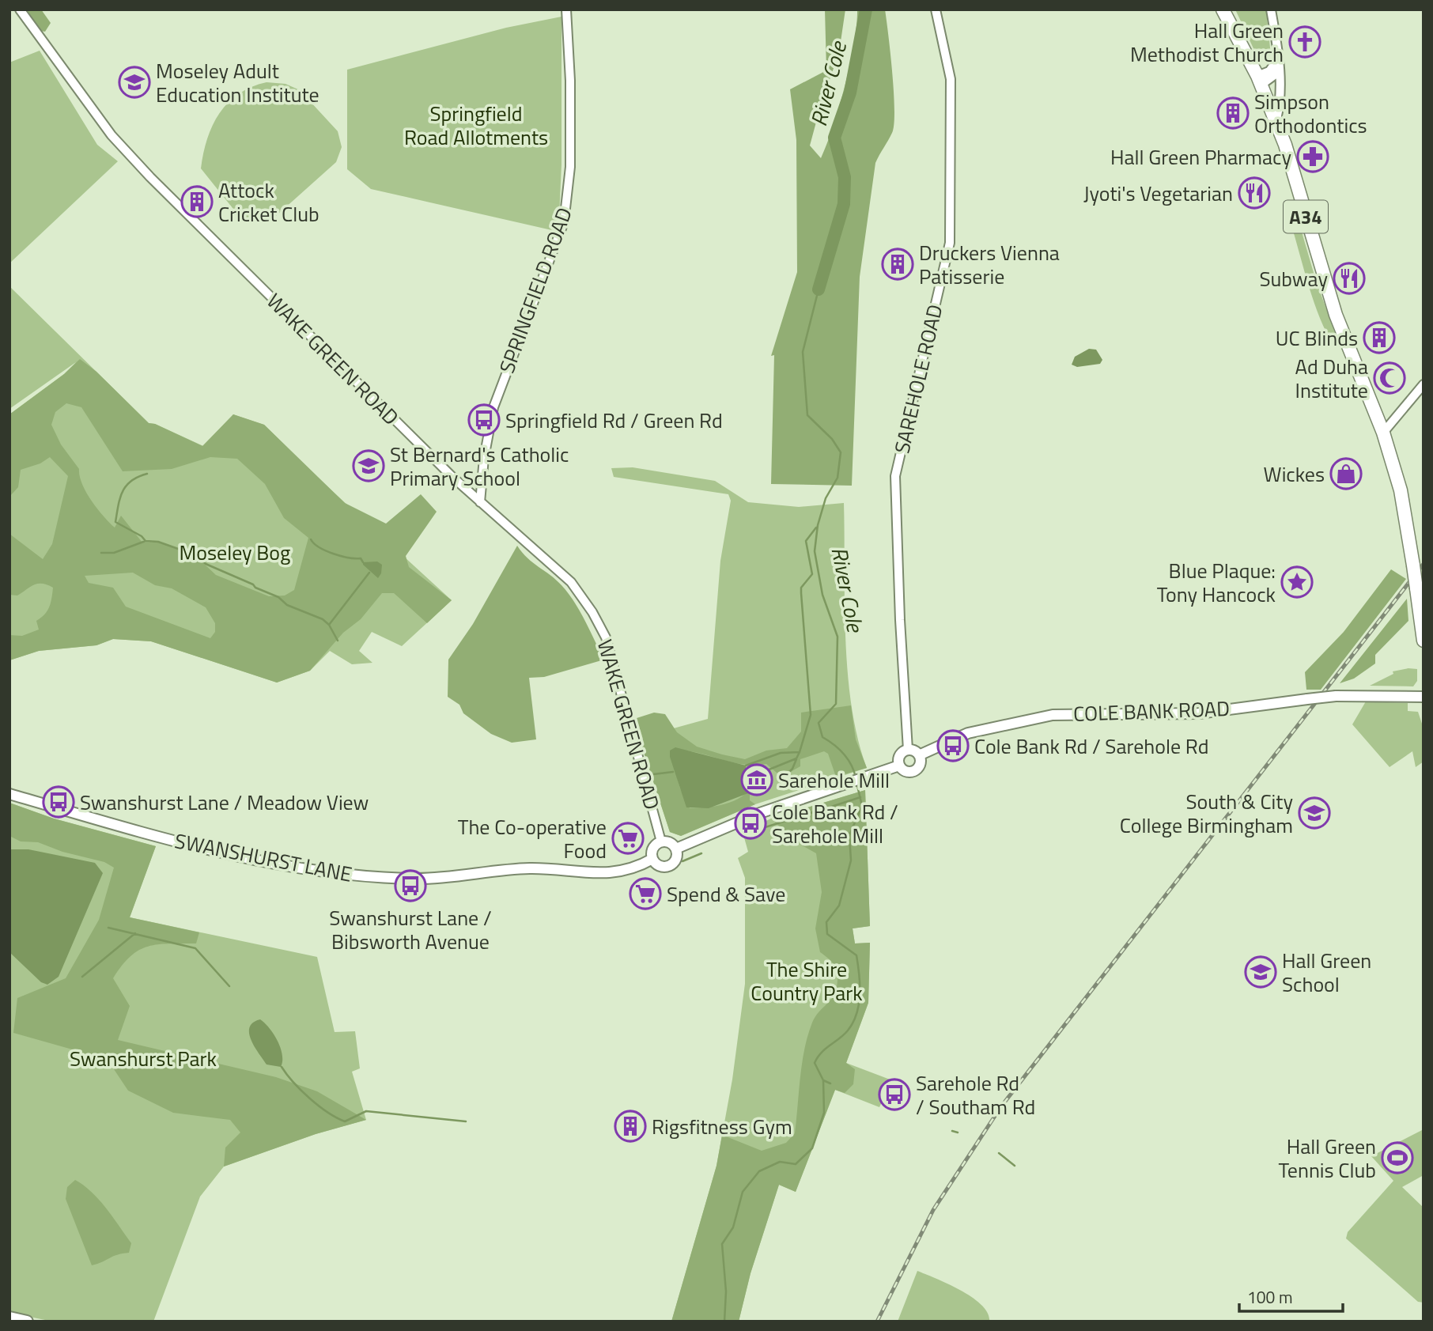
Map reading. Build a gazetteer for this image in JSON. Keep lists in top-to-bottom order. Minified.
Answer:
{"streets":{"highway":["A34"],"main road":["COLE BANK ROAD","SWANSHURST LANE"],"street":["SPRINGFIELD ROAD","WAKE GREEN ROAD","SAREHOLE ROAD"]},"crossings":[["SPRINGFIELD ROAD","WAKE GREEN ROAD"],["WAKE GREEN ROAD","COLE BANK ROAD"],["WAKE GREEN ROAD","SWANSHURST LANE"],["SAREHOLE ROAD","COLE BANK ROAD"],["COLE BANK ROAD","SWANSHURST LANE"]],"water":["River Cole"],"parks":["Springfield Road Allotments","Moseley Bog","The Shire Country Park","Swanshurst Park"],"places":{"church":["Hall Green Methodist Church"],"school or university":["Moseley Adult Education Institute","St Bernard's Catholic Primary School","South & City College Birmingham","Hall Green School"],"building":["Simpson Orthodontics","Attock Cricket Club","Druckers Vienna Patisserie","UC Blinds","Rigsfitness Gym"],"pharmacy":["Hall Green Pharmacy"],"restaurant":["Jyoti's Vegetarian","Subway"],"mosque":["Ad Duha Institute"],"bus stop":["Springfield Rd / Green Rd","Cole Bank Rd / Sarehole Rd","Swanshurst Lane / Meadow View","Cole Bank Rd / Sarehole Mill","Swanshurst Lane / Bibsworth Avenue","Sarehole Rd / Southam Rd"],"shop":["Wickes"],"place":["Blue Plaque: Tony Hancock"],"museum":["Sarehole Mill"],"supermarket":["The Co-operative Food","Spend & Save"],"sports":["Hall Green Tennis Club"]},"scale_bar":"100 m"}
